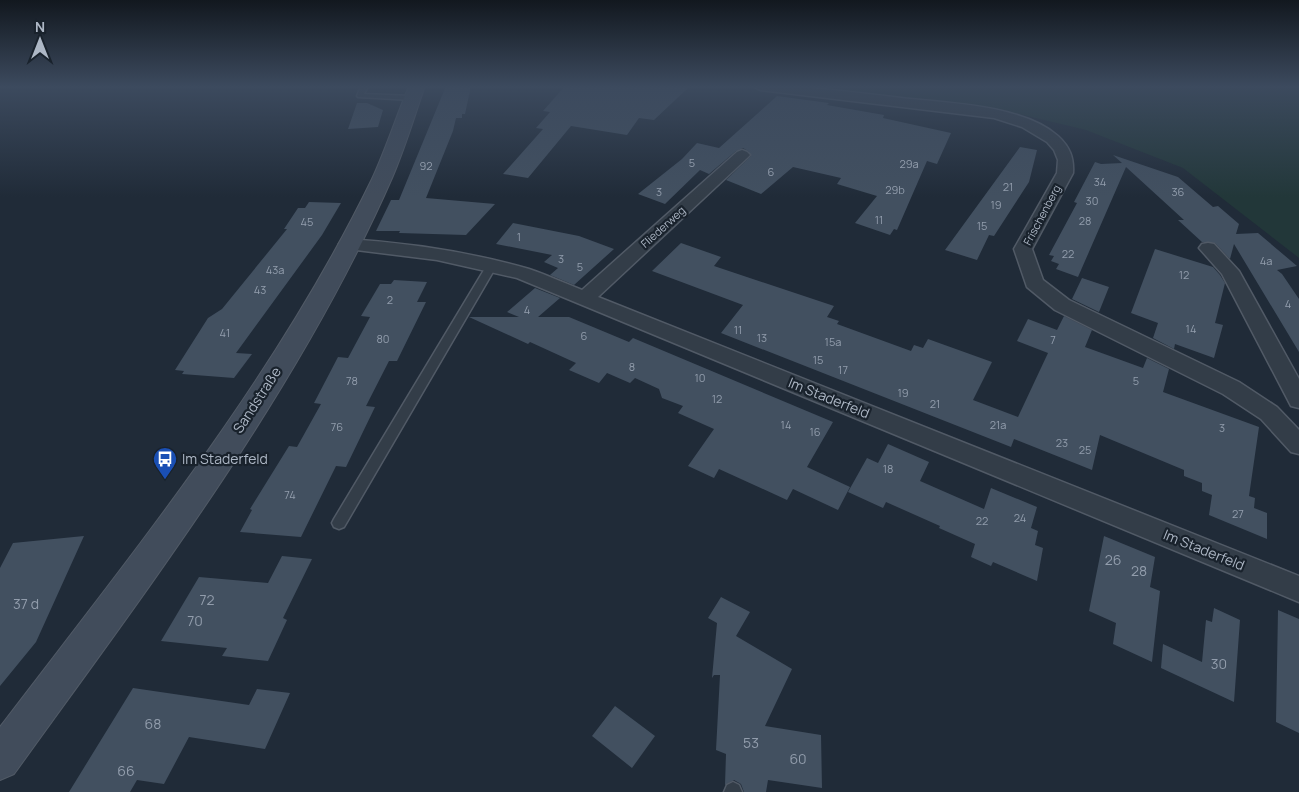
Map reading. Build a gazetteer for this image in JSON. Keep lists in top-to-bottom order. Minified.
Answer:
{"streets":{"street":["Frischenberg","Fliederweg","Im Staderfeld","Sandstraße"]},"crossings":[["Fliederweg","Im Staderfeld"],["Im Staderfeld","Sandstraße"]],"places":{"bus stop":["Im Staderfeld"]},"house_numbers":["5","29a","92","6","34","21","29b","3","36","30","19","11","28","45","15","1","22","3","4a","5","43a","12","43","2","4","4","14","11","41","6","13","80","7","15a","15","8","17","10","78","5","19","12","21","14","21a","76","3","16","23","25","18","74","27","24","22","26","28","72","37 d","70","30","68","53","60","66"],"north":"top"}
